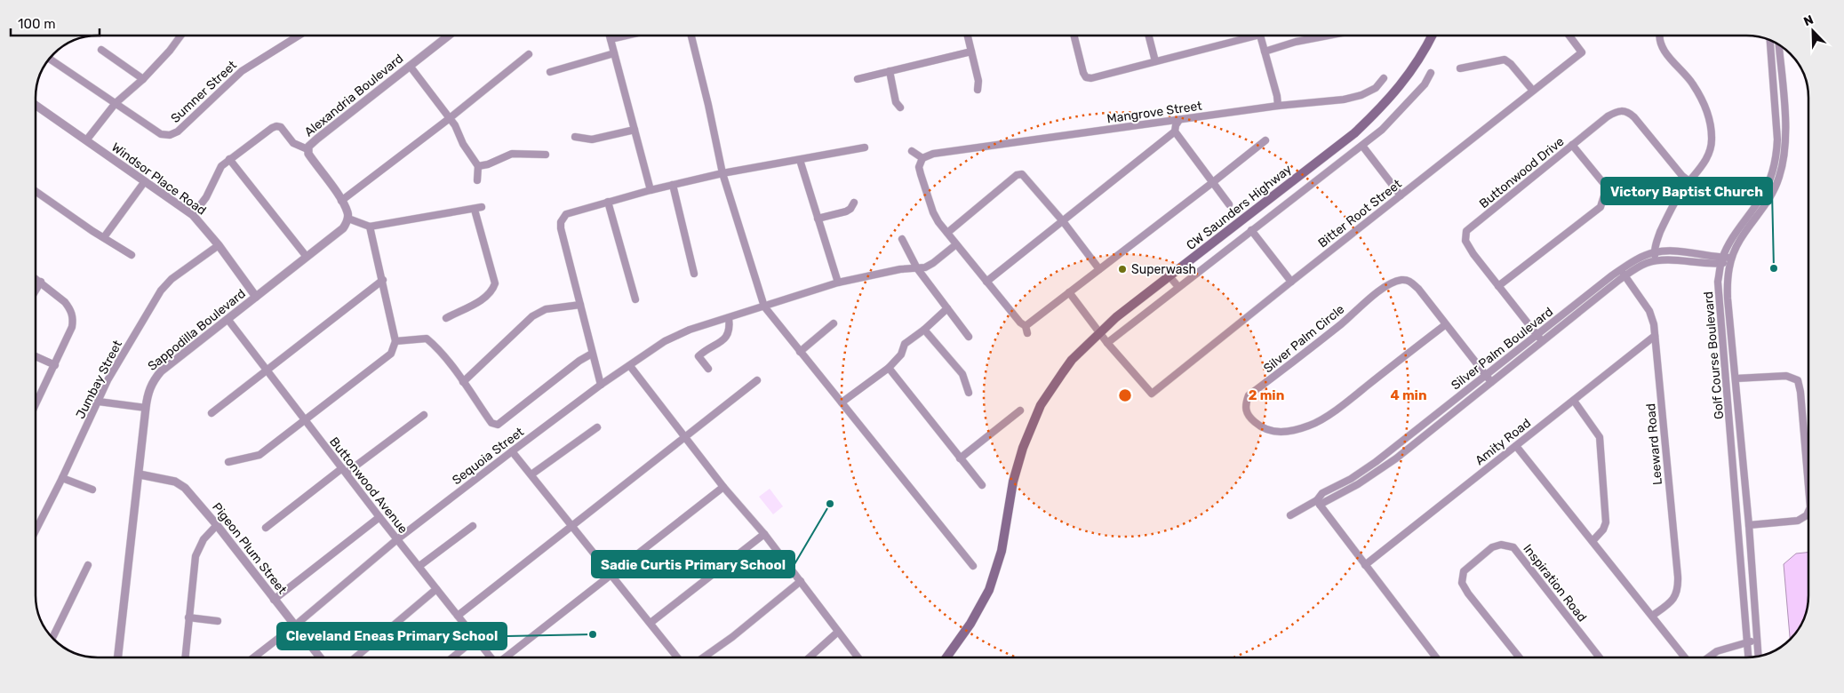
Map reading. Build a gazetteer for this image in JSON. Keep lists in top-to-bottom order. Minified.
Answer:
{"streets":{"main road":["CW Saunders Highway"],"street":["Sumner Street","Alexandria Boulevard","Mangrove Street","Buttonwood Drive","Windsor Place Road","Bitter Root Street","Sappodilla Boulevard","Silver Palm Circle","Silver Palm Boulevard","Golf Course Boulevard","Jumbay Street","Amity Road","Leeward Road","Sequoia Street","Buttonwood Avenue","Pigeon Plum Street","Inspiration Road"]},"crossings":[["Buttonwood Drive","Silver Palm Boulevard"],["Windsor Place Road","Sappodilla Boulevard"],["Windsor Place Road","Jumbay Street"],["Sappodilla Boulevard","Buttonwood Avenue"],["Sappodilla Boulevard","Pigeon Plum Street"],["Silver Palm Circle","Silver Palm Boulevard"],["Silver Palm Boulevard","Golf Course Boulevard"],["Silver Palm Boulevard","Leeward Road"],["Amity Road","Leeward Road"],["Sequoia Street","Buttonwood Avenue"],["Sequoia Street","Pigeon Plum Street"]],"places":["Victory Baptist Church","Superwash","Sadie Curtis Primary School","Cleveland Eneas Primary School"],"scale_bar":"100 m","north":"top left","rings":["2 min","4 min"]}
